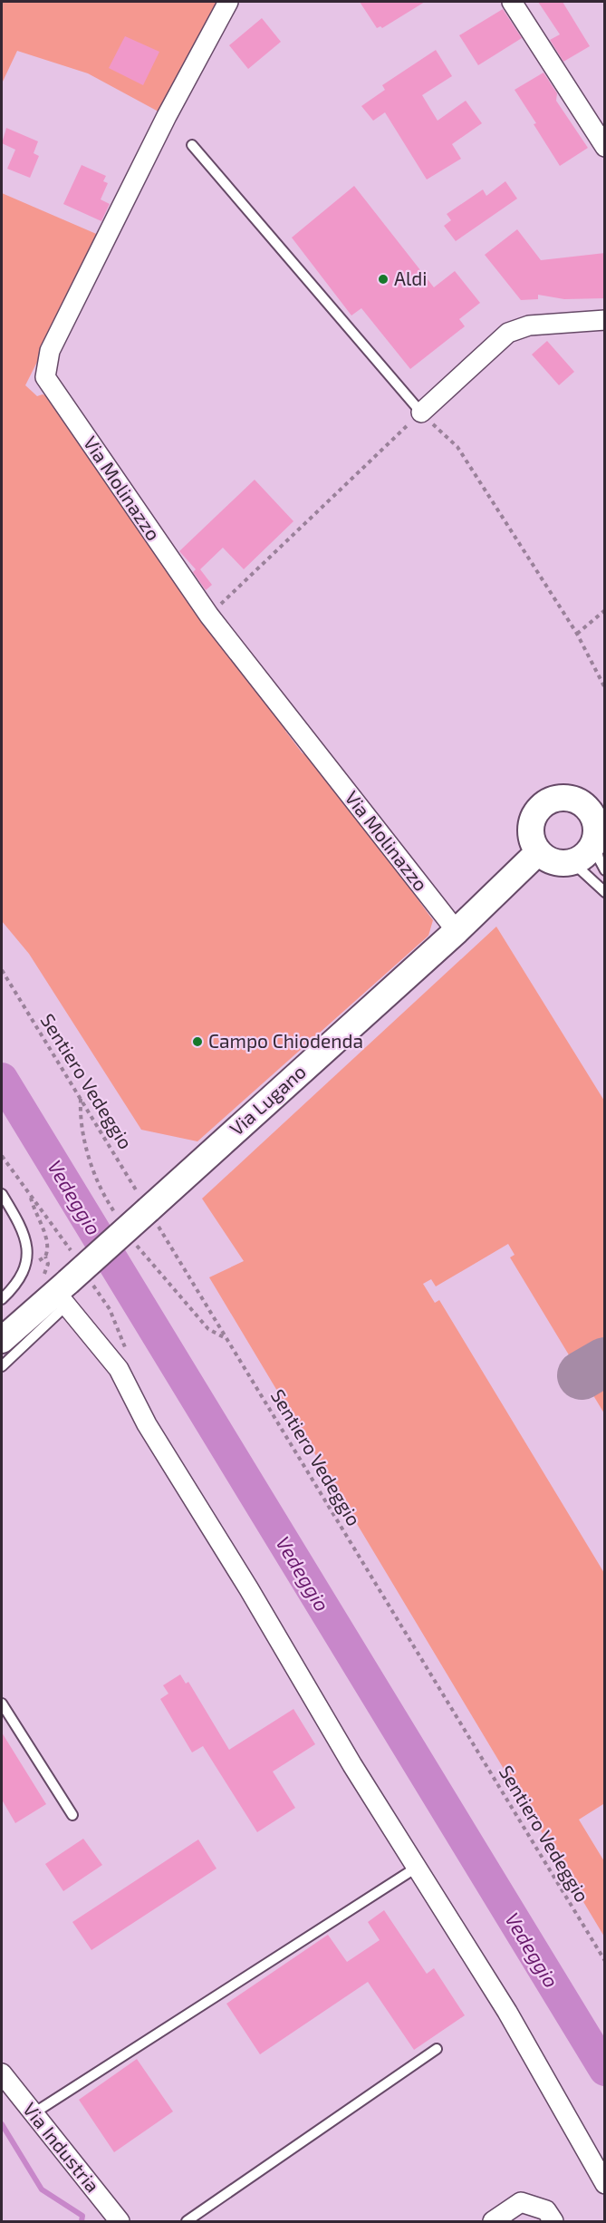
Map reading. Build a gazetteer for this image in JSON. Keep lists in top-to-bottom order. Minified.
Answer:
{"streets":{"main road":["Via Lugano"],"street":["Via Molinazzo","Via Industria"],"path":["Sentiero Vedeggio"]},"crossings":[["Via Molinazzo","Via Lugano"],["Sentiero Vedeggio","Via Lugano"]],"water":["Vedeggio"],"places":["Aldi","Campo Chiodenda"]}
